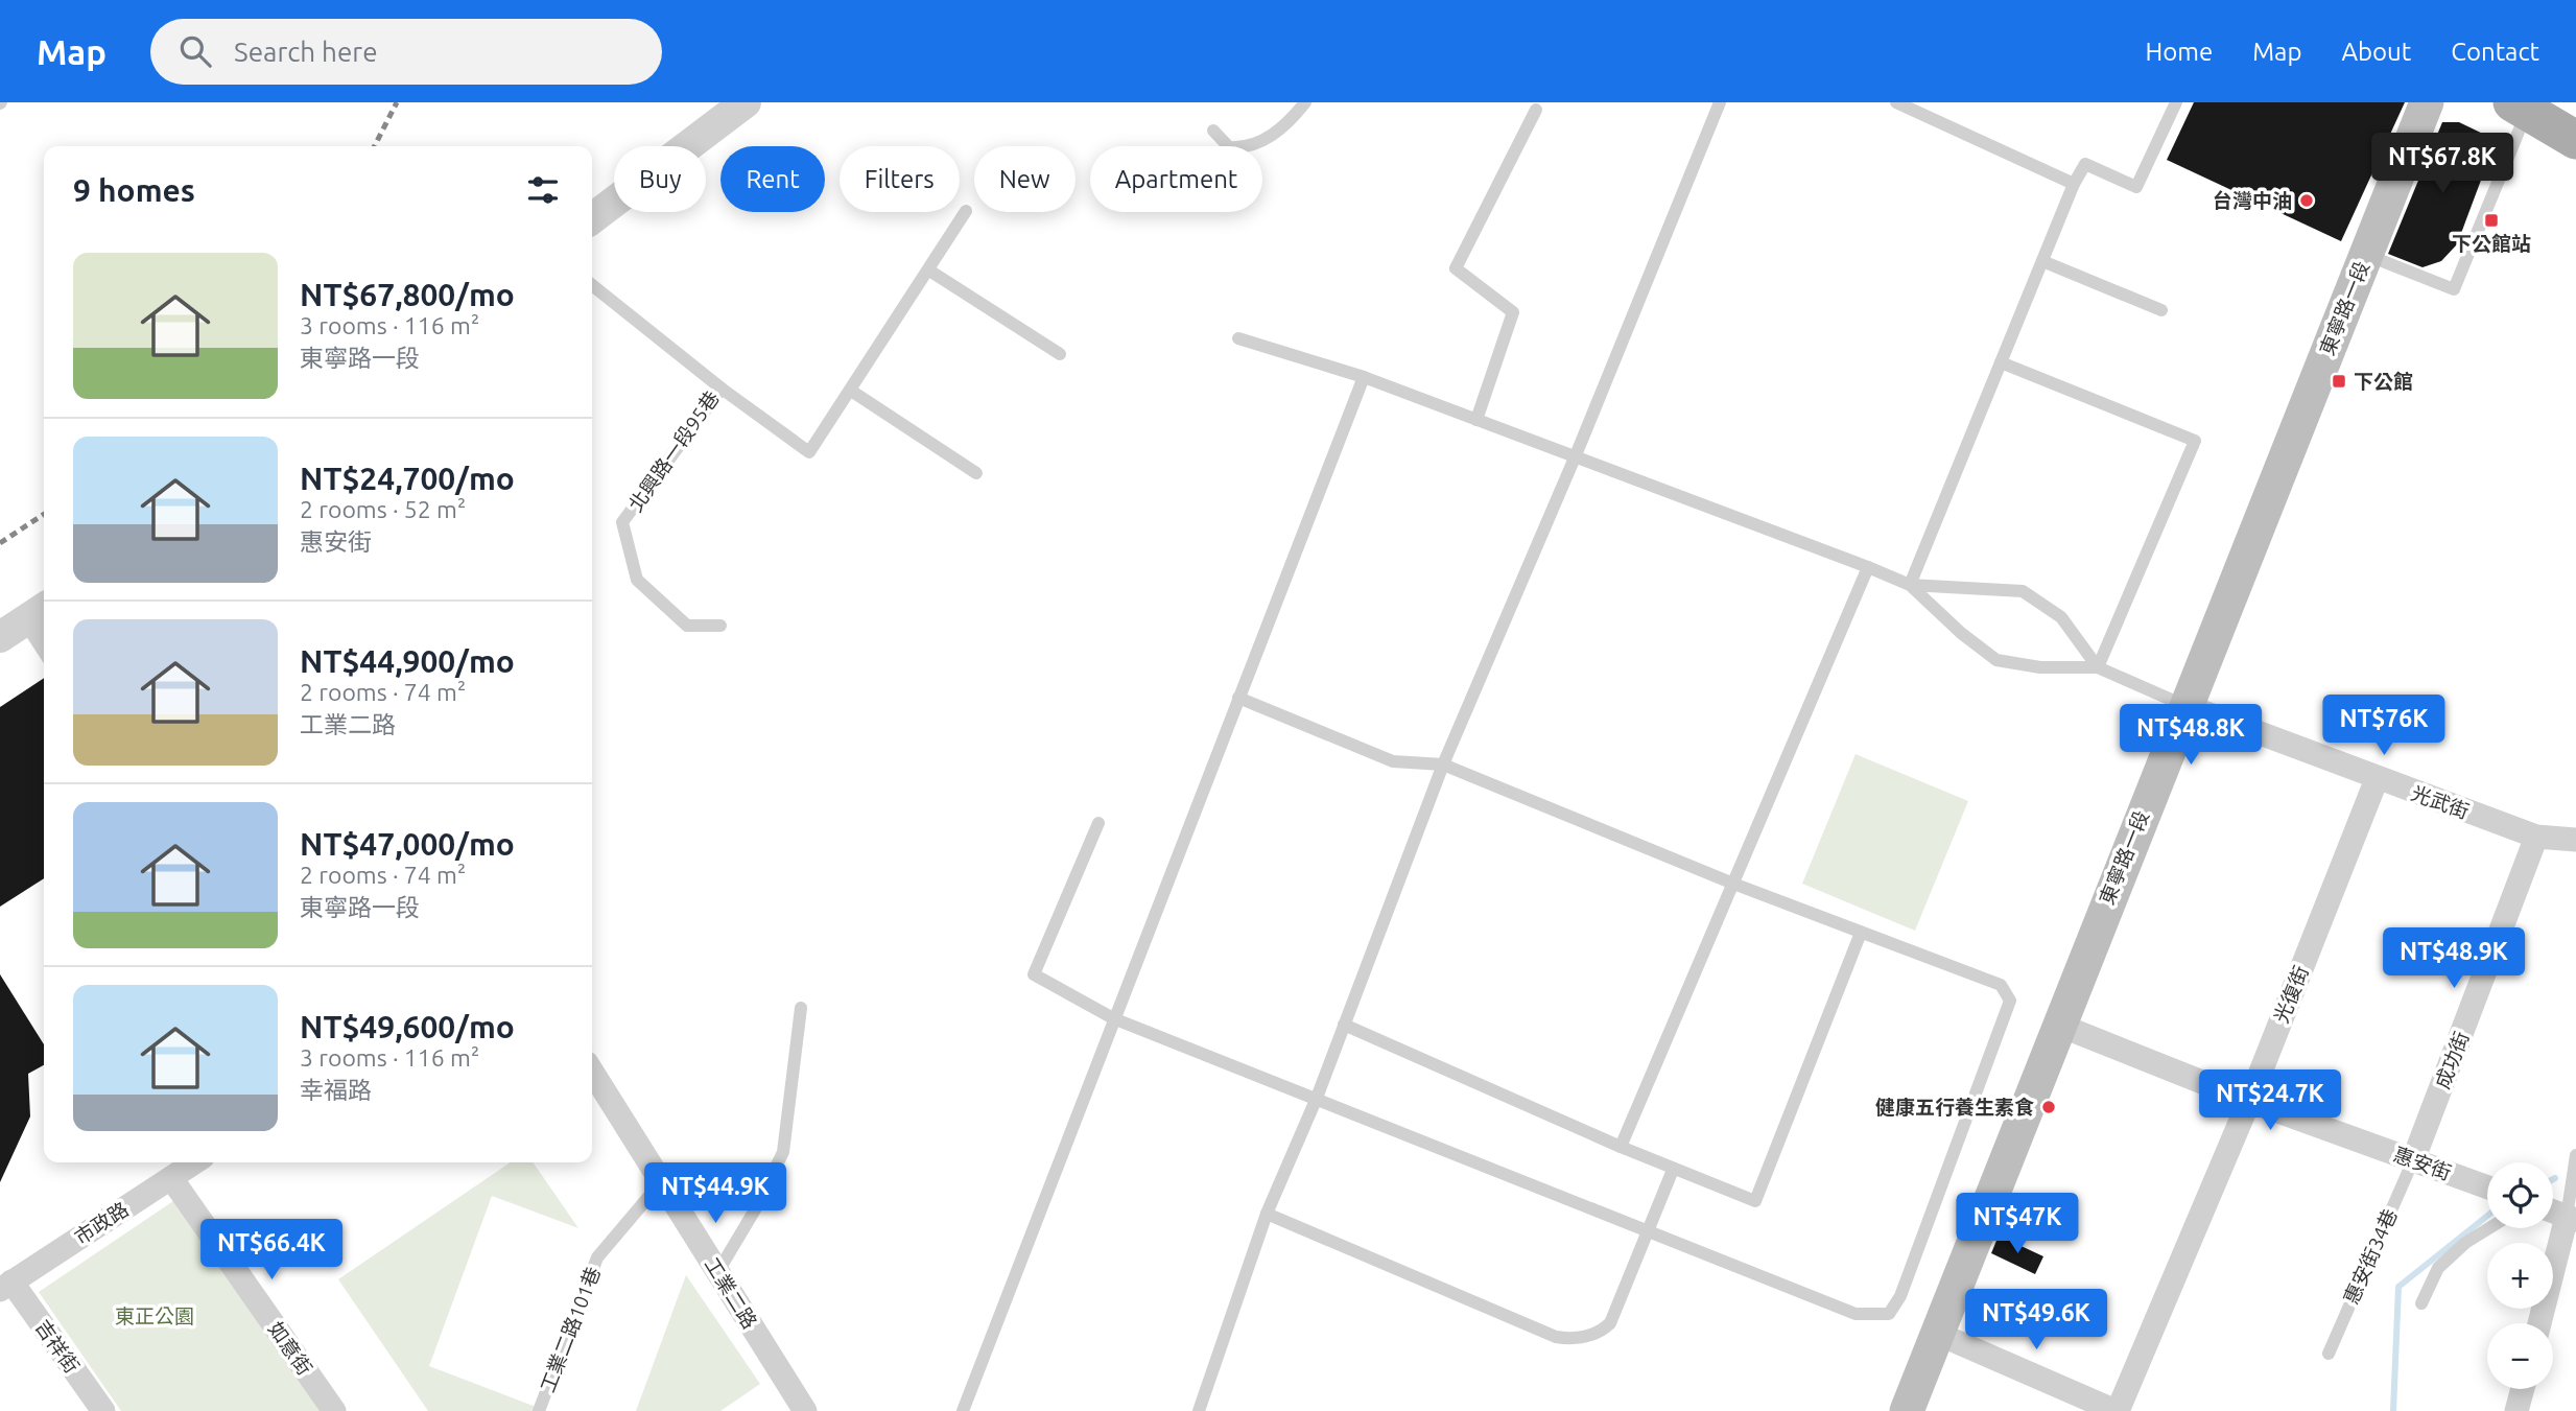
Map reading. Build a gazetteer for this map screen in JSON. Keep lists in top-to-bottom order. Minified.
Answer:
{"streets":{"main road":["東寧路一段"],"street":["光武街","光復街","成功街","惠安街","市政路","工業二路","吉祥街","如意街"],"lane":["北興路一段95巷","惠安街34巷","工業二路101巷"]},"crossings":[["東寧路一段","光武街"],["東寧路一段","惠安街"],["光武街","光復街"],["光武街","成功街"],["光復街","惠安街"],["成功街","惠安街"],["成功街","惠安街34巷"],["惠安街","惠安街34巷"],["市政路","吉祥街"],["市政路","如意街"],["工業二路","工業二路101巷"]],"parks":["東正公園"],"places":{"other":["台灣中油","健康五行養生素食"],"transit":["下公館站","下公館"]},"page":{"header":"Map","search":"Search here","nav":["Home","Map","About","Contact"],"price":["NT$67.8K","NT$76K","NT$48.8K","NT$48.9K","NT$24.7K","NT$44.9K","NT$47K","NT$66.4K","NT$49.6K"],"chip":["Buy","Rent","Filters","New","Apartment"],"heading":"9 homes","list":[{"name":"NT$67,800/mo","note":"3 rooms · 116 m² · 東寧路一段"},{"name":"NT$24,700/mo","note":"2 rooms · 52 m² · 惠安街"},{"name":"NT$44,900/mo","note":"2 rooms · 74 m² · 工業二路"},{"name":"NT$47,000/mo","note":"2 rooms · 74 m² · 東寧路一段"},{"name":"NT$49,600/mo","note":"3 rooms · 116 m² · 幸福路"}],"map_buttons":["+","−"]}}
